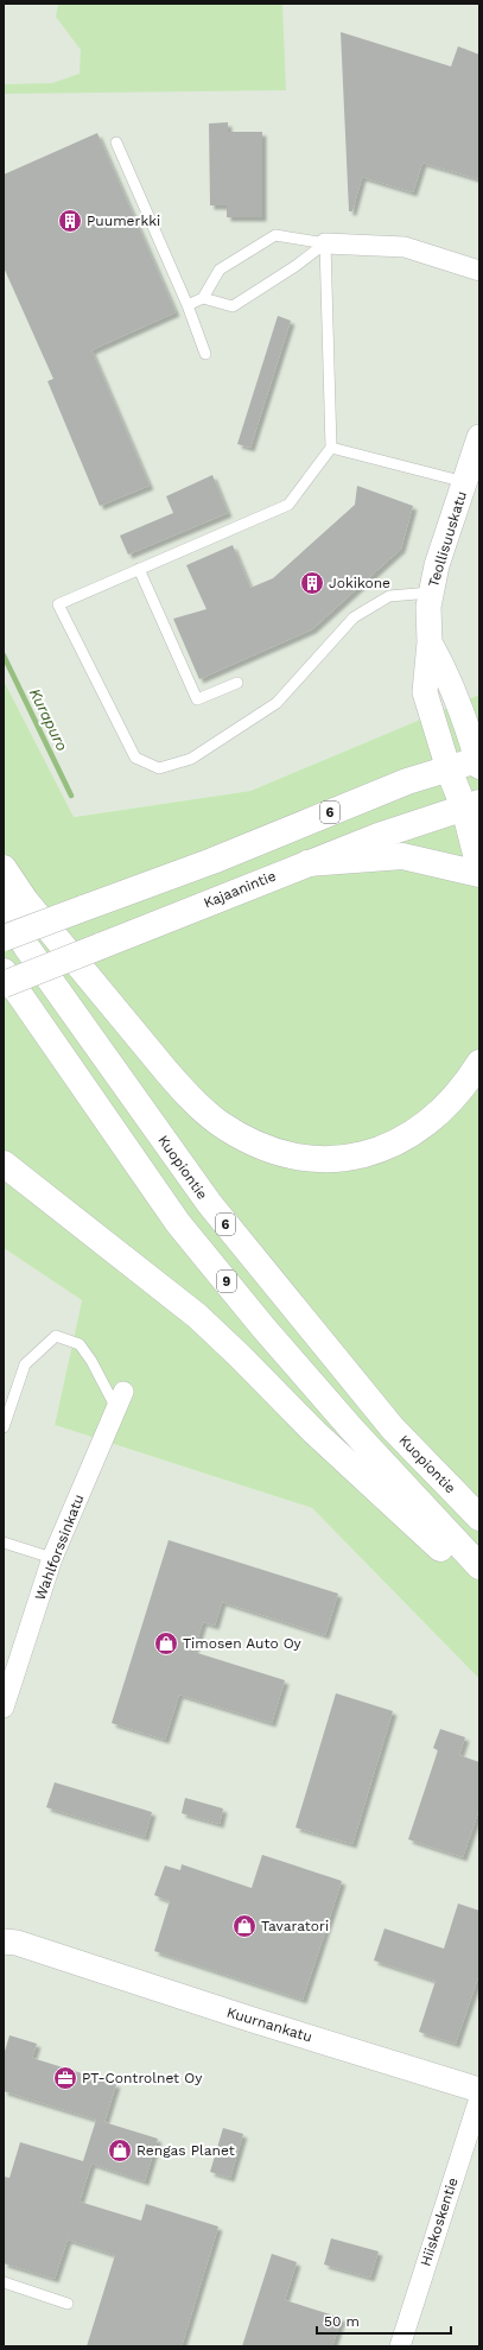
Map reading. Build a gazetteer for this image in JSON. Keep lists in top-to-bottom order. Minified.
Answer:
{"streets":{"highway":["6","Kajaanintie","Kuopiontie","9"],"street":["Teollisuuskatu","Wahlforssinkatu","Kuurnankatu","Hiiskoskentie"]},"crossings":[["Teollisuuskatu","6"]],"water":["Kurapuro"],"places":{"building":["Puumerkki","Jokikone"],"shop":["Timosen Auto Oy","Tavaratori","Rengas Planet"],"office":["PT-Controlnet Oy"]},"scale_bar":"50 m"}
